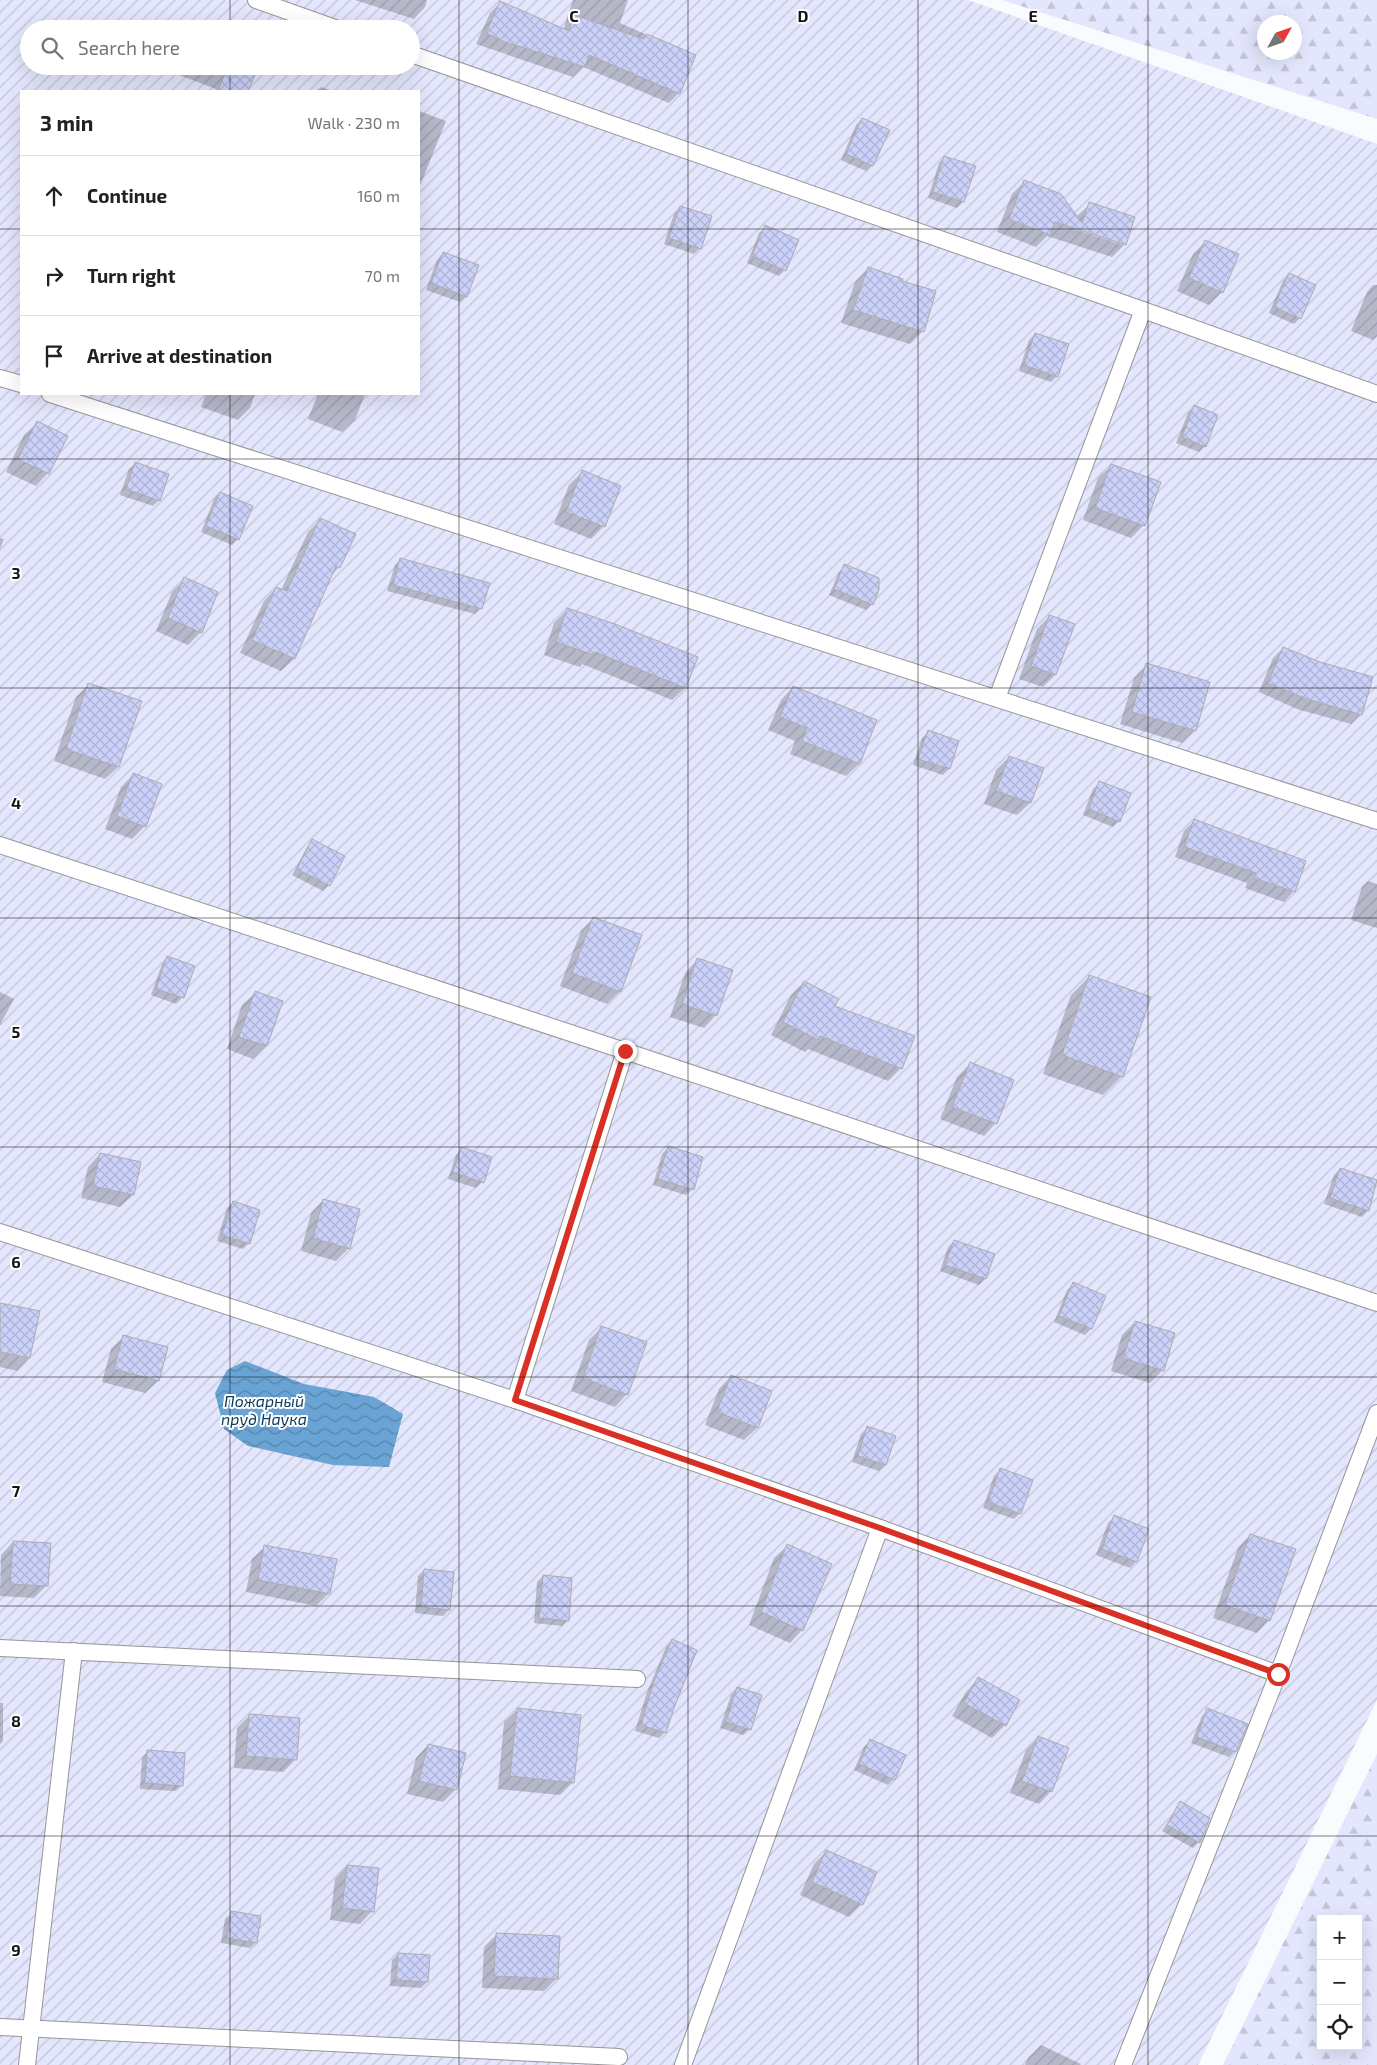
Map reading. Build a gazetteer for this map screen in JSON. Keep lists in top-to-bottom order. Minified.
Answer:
{"water":["Пожарный пруд Наука"],"north":"top right","page":{"search":"Search here","heading":["3 min","Walk · 230 m"],"list":[["Continue","160 m"],["Turn right","70 m"],"Arrive at destination"],"map_buttons":["+","−"]},"grid":{"columns":["C","D","E"],"rows":["3","4","5","6","7","8","9"]}}
